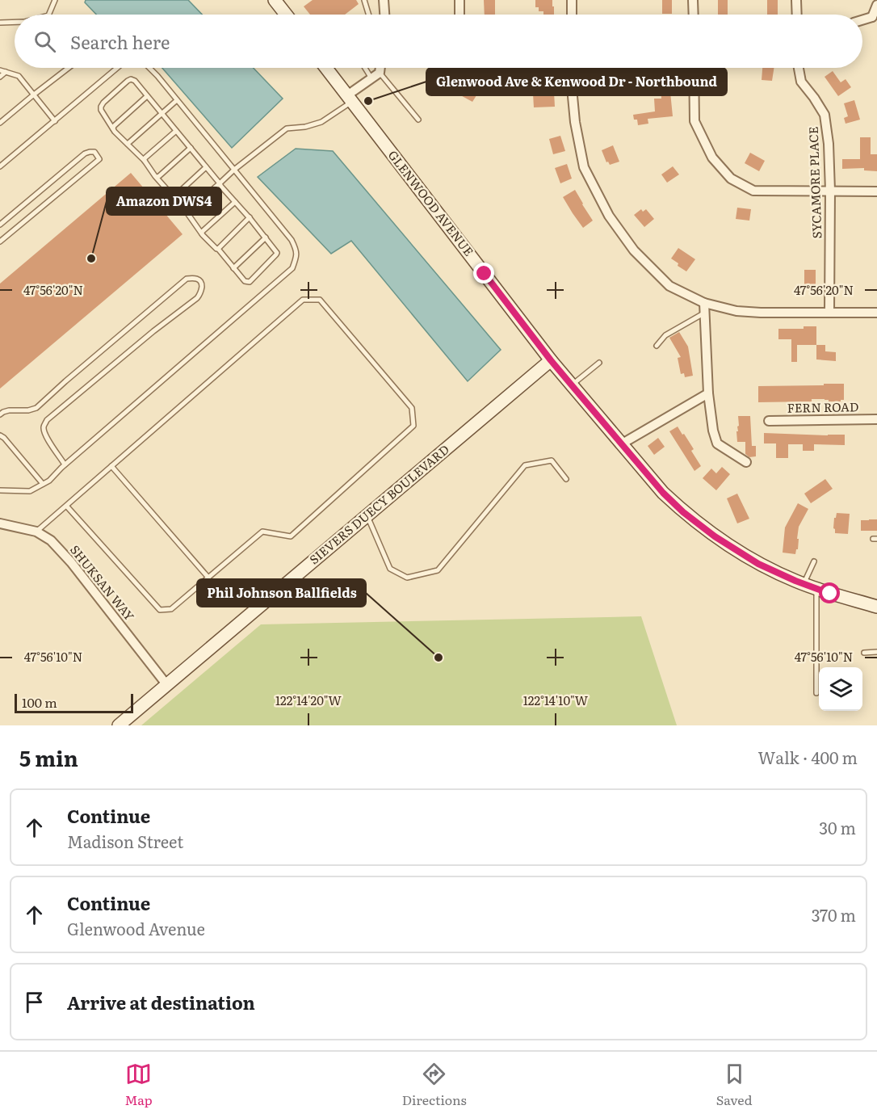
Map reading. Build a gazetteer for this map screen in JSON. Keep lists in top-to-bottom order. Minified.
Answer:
{"streets":{"street":["SYCAMORE PLACE","GLENWOOD AVENUE","FERN ROAD","SIEVERS DUECY BOULEVARD","SHUKSAN WAY"]},"crossings":[["GLENWOOD AVENUE","SIEVERS DUECY BOULEVARD"],["SIEVERS DUECY BOULEVARD","SHUKSAN WAY"]],"places":["Glenwood Ave & Kenwood Dr - Northbound","Amazon DWS4","Phil Johnson Ballfields"],"scale_bar":"100 m","page":{"search":"Search here","scale":"100 m","heading":["5 min","Walk · 400 m"],"list":[["Continue","Madison Street","30 m"],["Continue","Glenwood Avenue","370 m"],"Arrive at destination"],"nav":["Map","Directions","Saved"]},"coordinates":["47°56'20\"N","47°56'10\"N","122°14'20\"W","122°14'10\"W"]}
